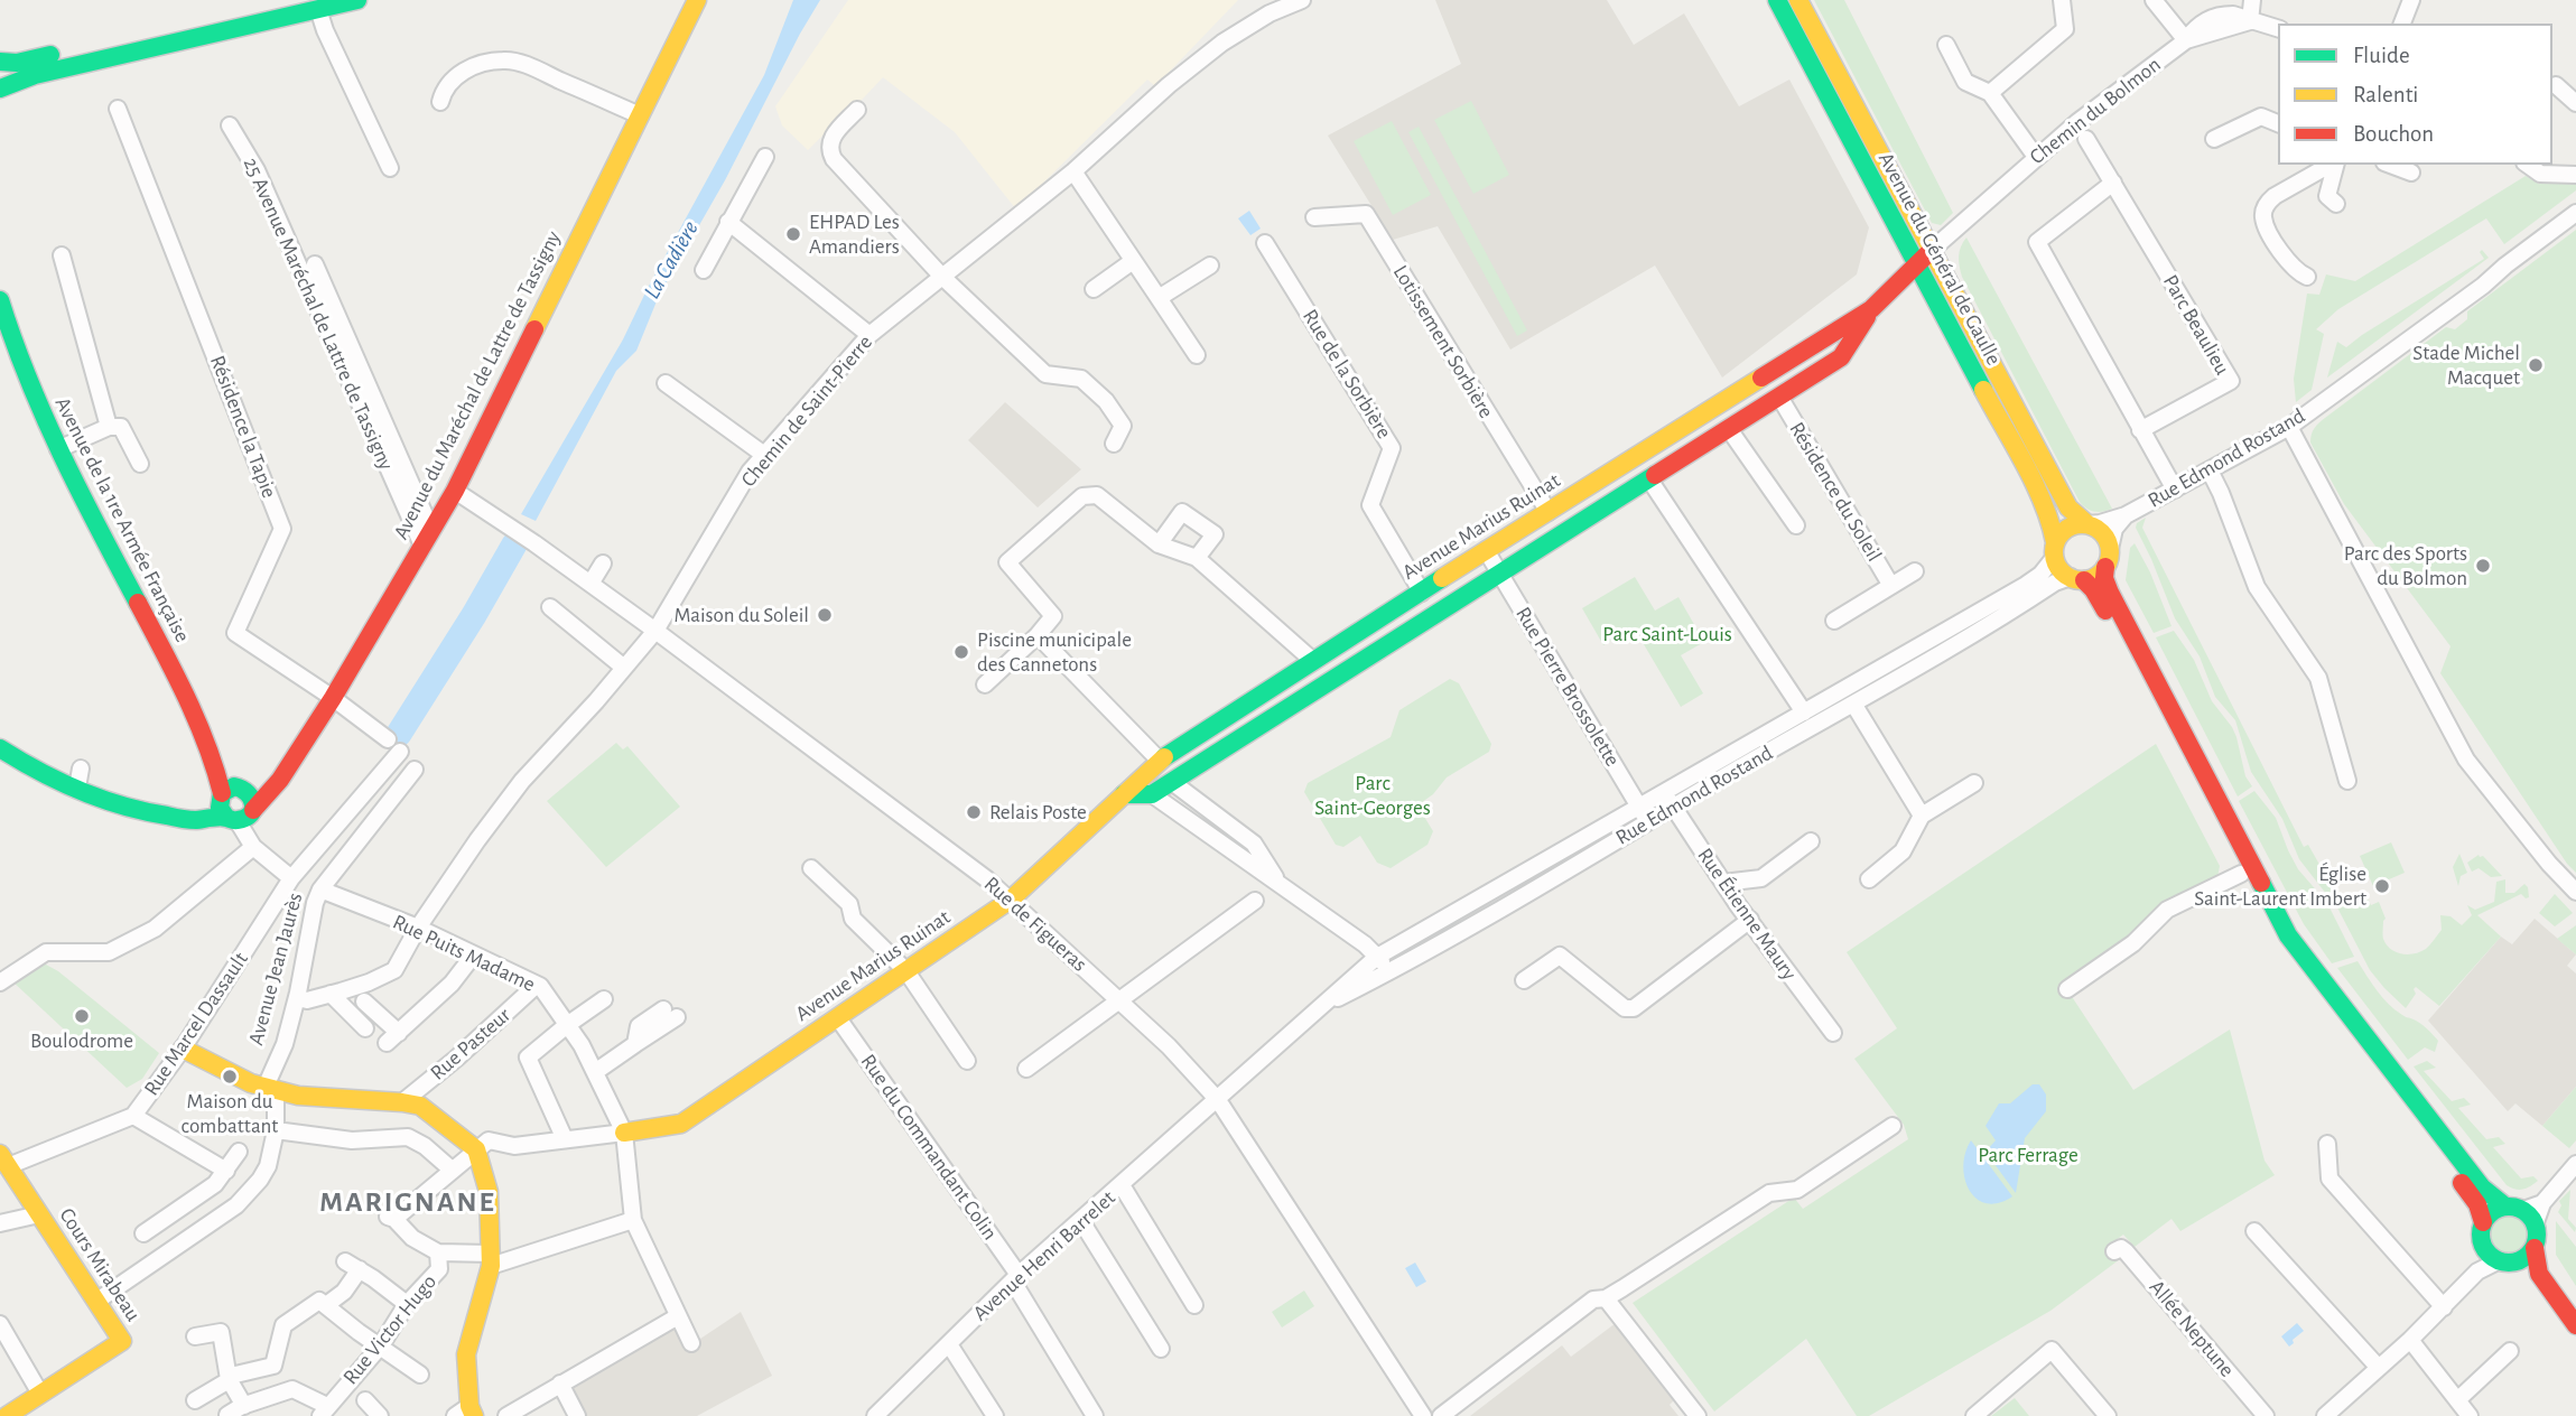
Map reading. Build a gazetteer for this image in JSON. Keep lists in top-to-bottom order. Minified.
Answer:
{"streets":{"street":["Chemin du Bolmon","Avenue du Général de Gaulle","25 Avenue Maréchal de Lattre de Tassigny","Parc Beaulieu","Lotissement Sorbière","Rue de la Sorbière","Avenue du Maréchal de Lattre de Tassigny","Chemin de Saint-Pierre","Résidence la Tapie","Rue Edmond Rostand","Résidence du Soleil","Avenue de la 1re Armée Française","Avenue Marius Ruinat","Rue Pierre Brossolette","Rue Étienne Maury","Rue de Figueras","Rue Puits Madame","Avenue Jean Jaurès","Rue Marcel Dassault","Rue Pasteur","Rue du Commandant Colin","Avenue Henri Barrelet","Cours Mirabeau","Allée Neptune","Rue Victor Hugo"]},"crossings":[["Chemin du Bolmon","Avenue du Général de Gaulle"],["Chemin du Bolmon","Avenue Marius Ruinat"],["Avenue du Général de Gaulle","Rue Edmond Rostand"],["Avenue du Général de Gaulle","Avenue Marius Ruinat"],["25 Avenue Maréchal de Lattre de Tassigny","Avenue du Maréchal de Lattre de Tassigny"],["Lotissement Sorbière","Avenue Marius Ruinat"],["Rue de la Sorbière","Avenue Marius Ruinat"],["Avenue du Maréchal de Lattre de Tassigny","Résidence la Tapie"],["Avenue du Maréchal de Lattre de Tassigny","Avenue de la 1re Armée Française"],["Avenue du Maréchal de Lattre de Tassigny","Rue de Figueras"],["Chemin de Saint-Pierre","Rue de Figueras"],["Chemin de Saint-Pierre","Rue Puits Madame"],["Chemin de Saint-Pierre","Avenue Jean Jaurès"],["Rue Edmond Rostand","Rue Pierre Brossolette"],["Rue Edmond Rostand","Rue Étienne Maury"],["Rue Edmond Rostand","Rue de Figueras"],["Rue Edmond Rostand","Avenue Henri Barrelet"],["Résidence du Soleil","Avenue Marius Ruinat"],["Avenue Marius Ruinat","Rue Pierre Brossolette"],["Avenue Marius Ruinat","Rue de Figueras"],["Avenue Marius Ruinat","Rue Puits Madame"],["Avenue Marius Ruinat","Rue du Commandant Colin"],["Rue de Figueras","Avenue Henri Barrelet"],["Rue Puits Madame","Avenue Jean Jaurès"],["Rue Puits Madame","Rue Pasteur"],["Rue Marcel Dassault","Cours Mirabeau"],["Rue du Commandant Colin","Avenue Henri Barrelet"]],"districts":["MARIGNANE"],"water":["La Cadière"],"parks":["Parc Saint-Louis","Parc Saint-Georges","Parc Ferrage"],"places":["EHPAD Les Amandiers","Stade Michel Macquet","Parc des Sports du Bolmon","Maison du Soleil","Piscine municipale des Cannetons","Relais Poste","Église Saint-Laurent Imbert","Boulodrome","Maison du combattant"],"legend":["Fluide","Ralenti","Bouchon"]}
